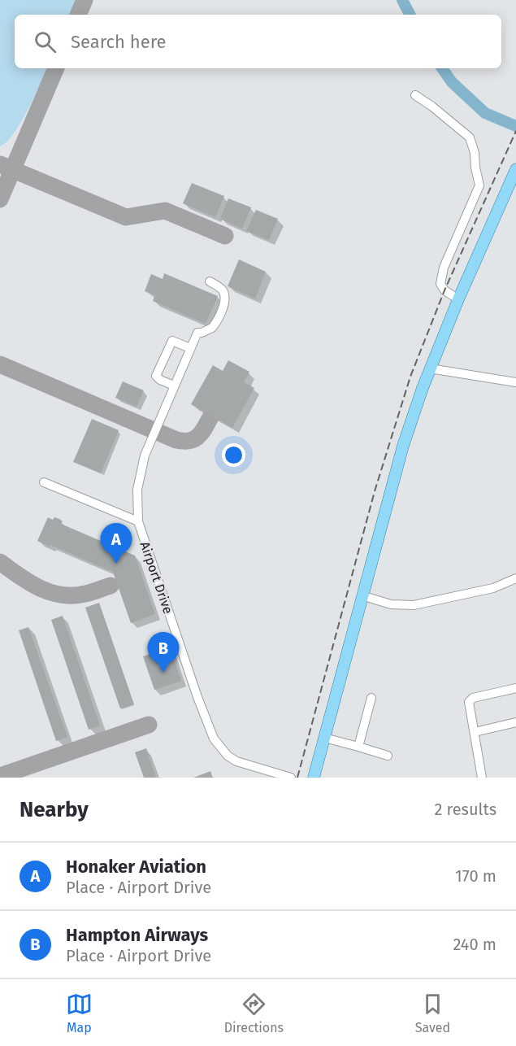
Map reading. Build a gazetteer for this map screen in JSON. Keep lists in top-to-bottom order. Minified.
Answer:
{"streets":{"street":["Airport Drive"]},"page":{"search":"Search here","pins":["A","B"],"heading":["Nearby","2 results"],"list":[{"mark":"A","name":"Honaker Aviation","note":"Place · Airport Drive","value":"170 m"},{"mark":"B","name":"Hampton Airways","note":"Place · Airport Drive","value":"240 m"}],"nav":["Map","Directions","Saved"]}}
